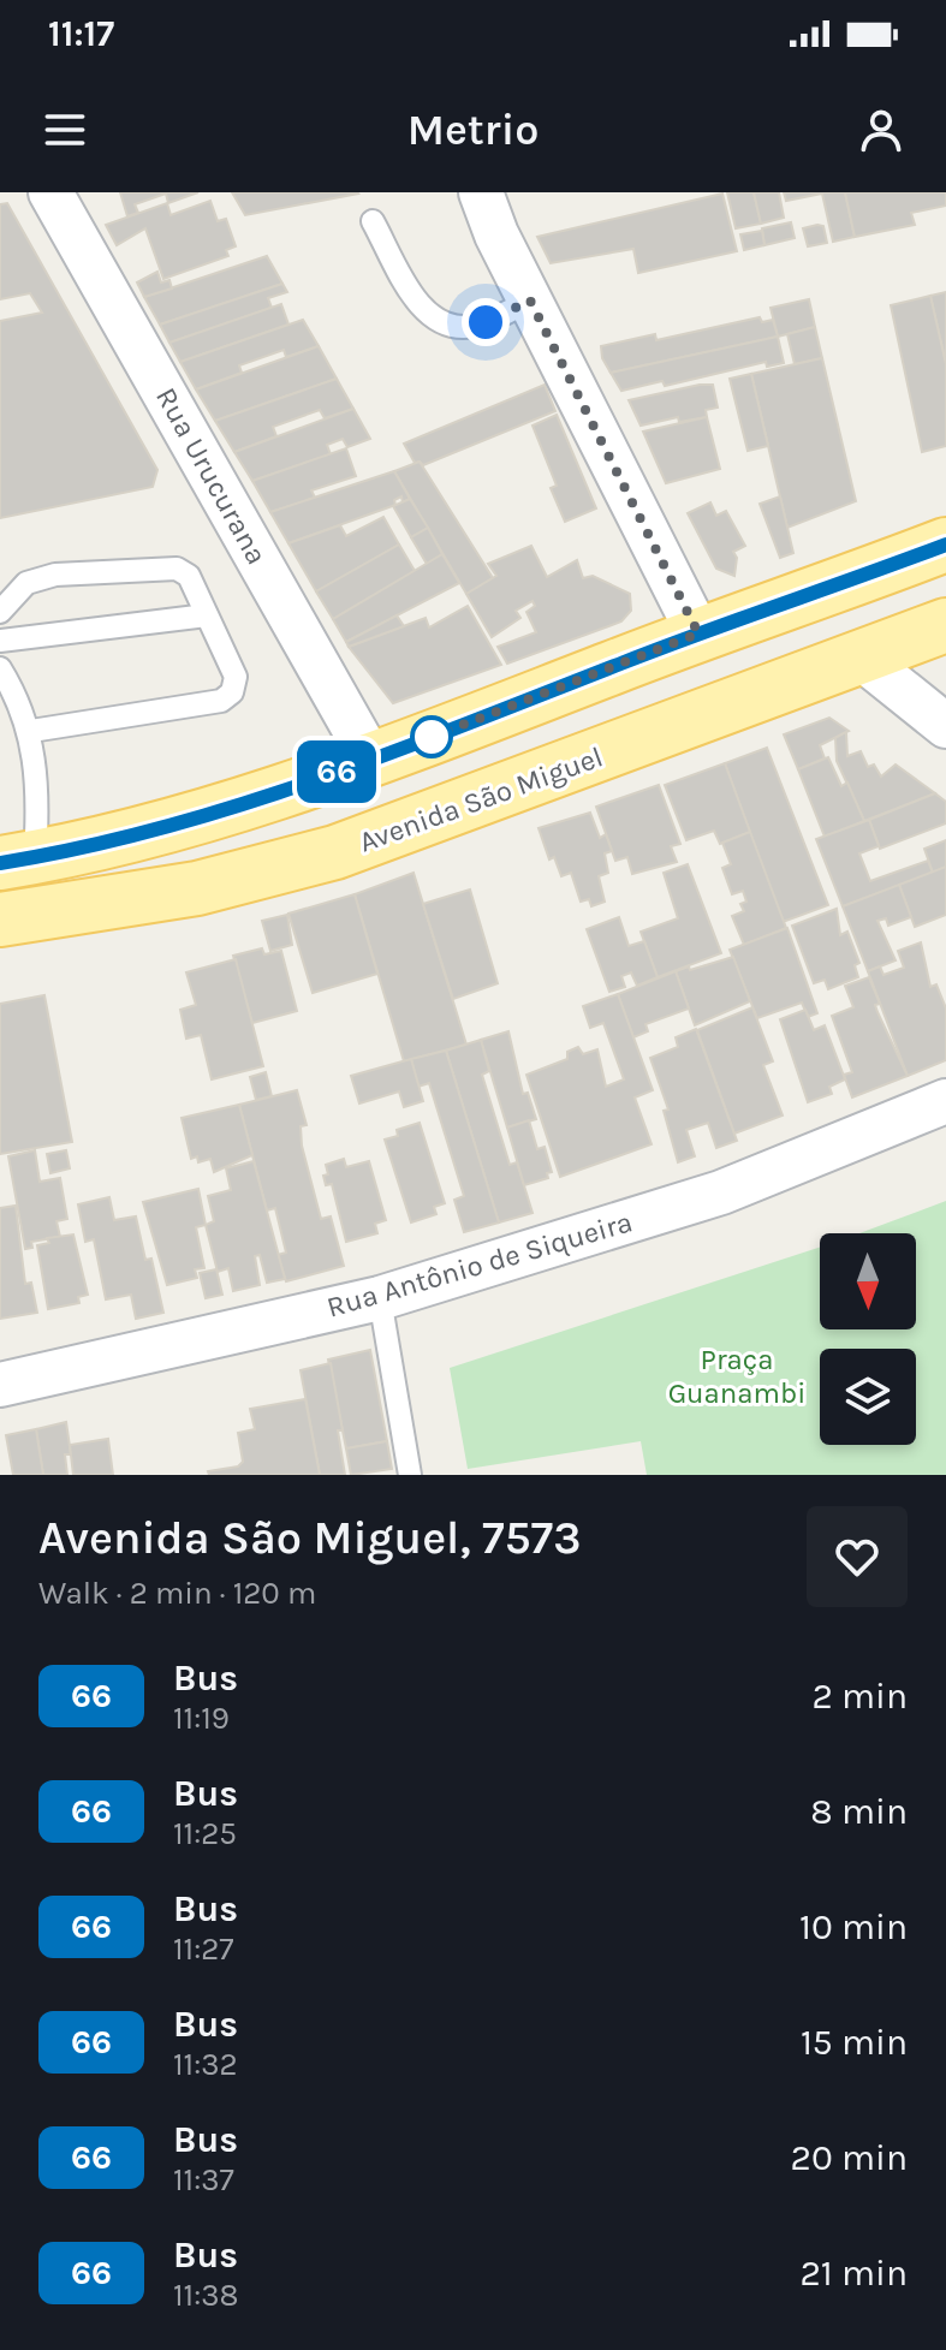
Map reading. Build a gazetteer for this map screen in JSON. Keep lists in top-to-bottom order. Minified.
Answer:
{"streets":{"main road":["Avenida São Miguel"],"street":["Rua Urucurana","Rua Antônio de Siqueira"]},"parks":["Praça Guanambi"],"lines":["bus line 66"],"north":"bottom","page":{"status":"11:17","header":"Metrio","on_map":"66","heading":["Avenida São Miguel, 7573","Walk · 2 min · 120 m"],"list":[{"mark":"66","name":"Bus","note":"11:19","value":"2 min"},{"mark":"66","name":"Bus","note":"11:25","value":"8 min"},{"mark":"66","name":"Bus","note":"11:27","value":"10 min"},{"mark":"66","name":"Bus","note":"11:32","value":"15 min"},{"mark":"66","name":"Bus","note":"11:37","value":"20 min"},{"mark":"66","name":"Bus","note":"11:38","value":"21 min"}]}}
